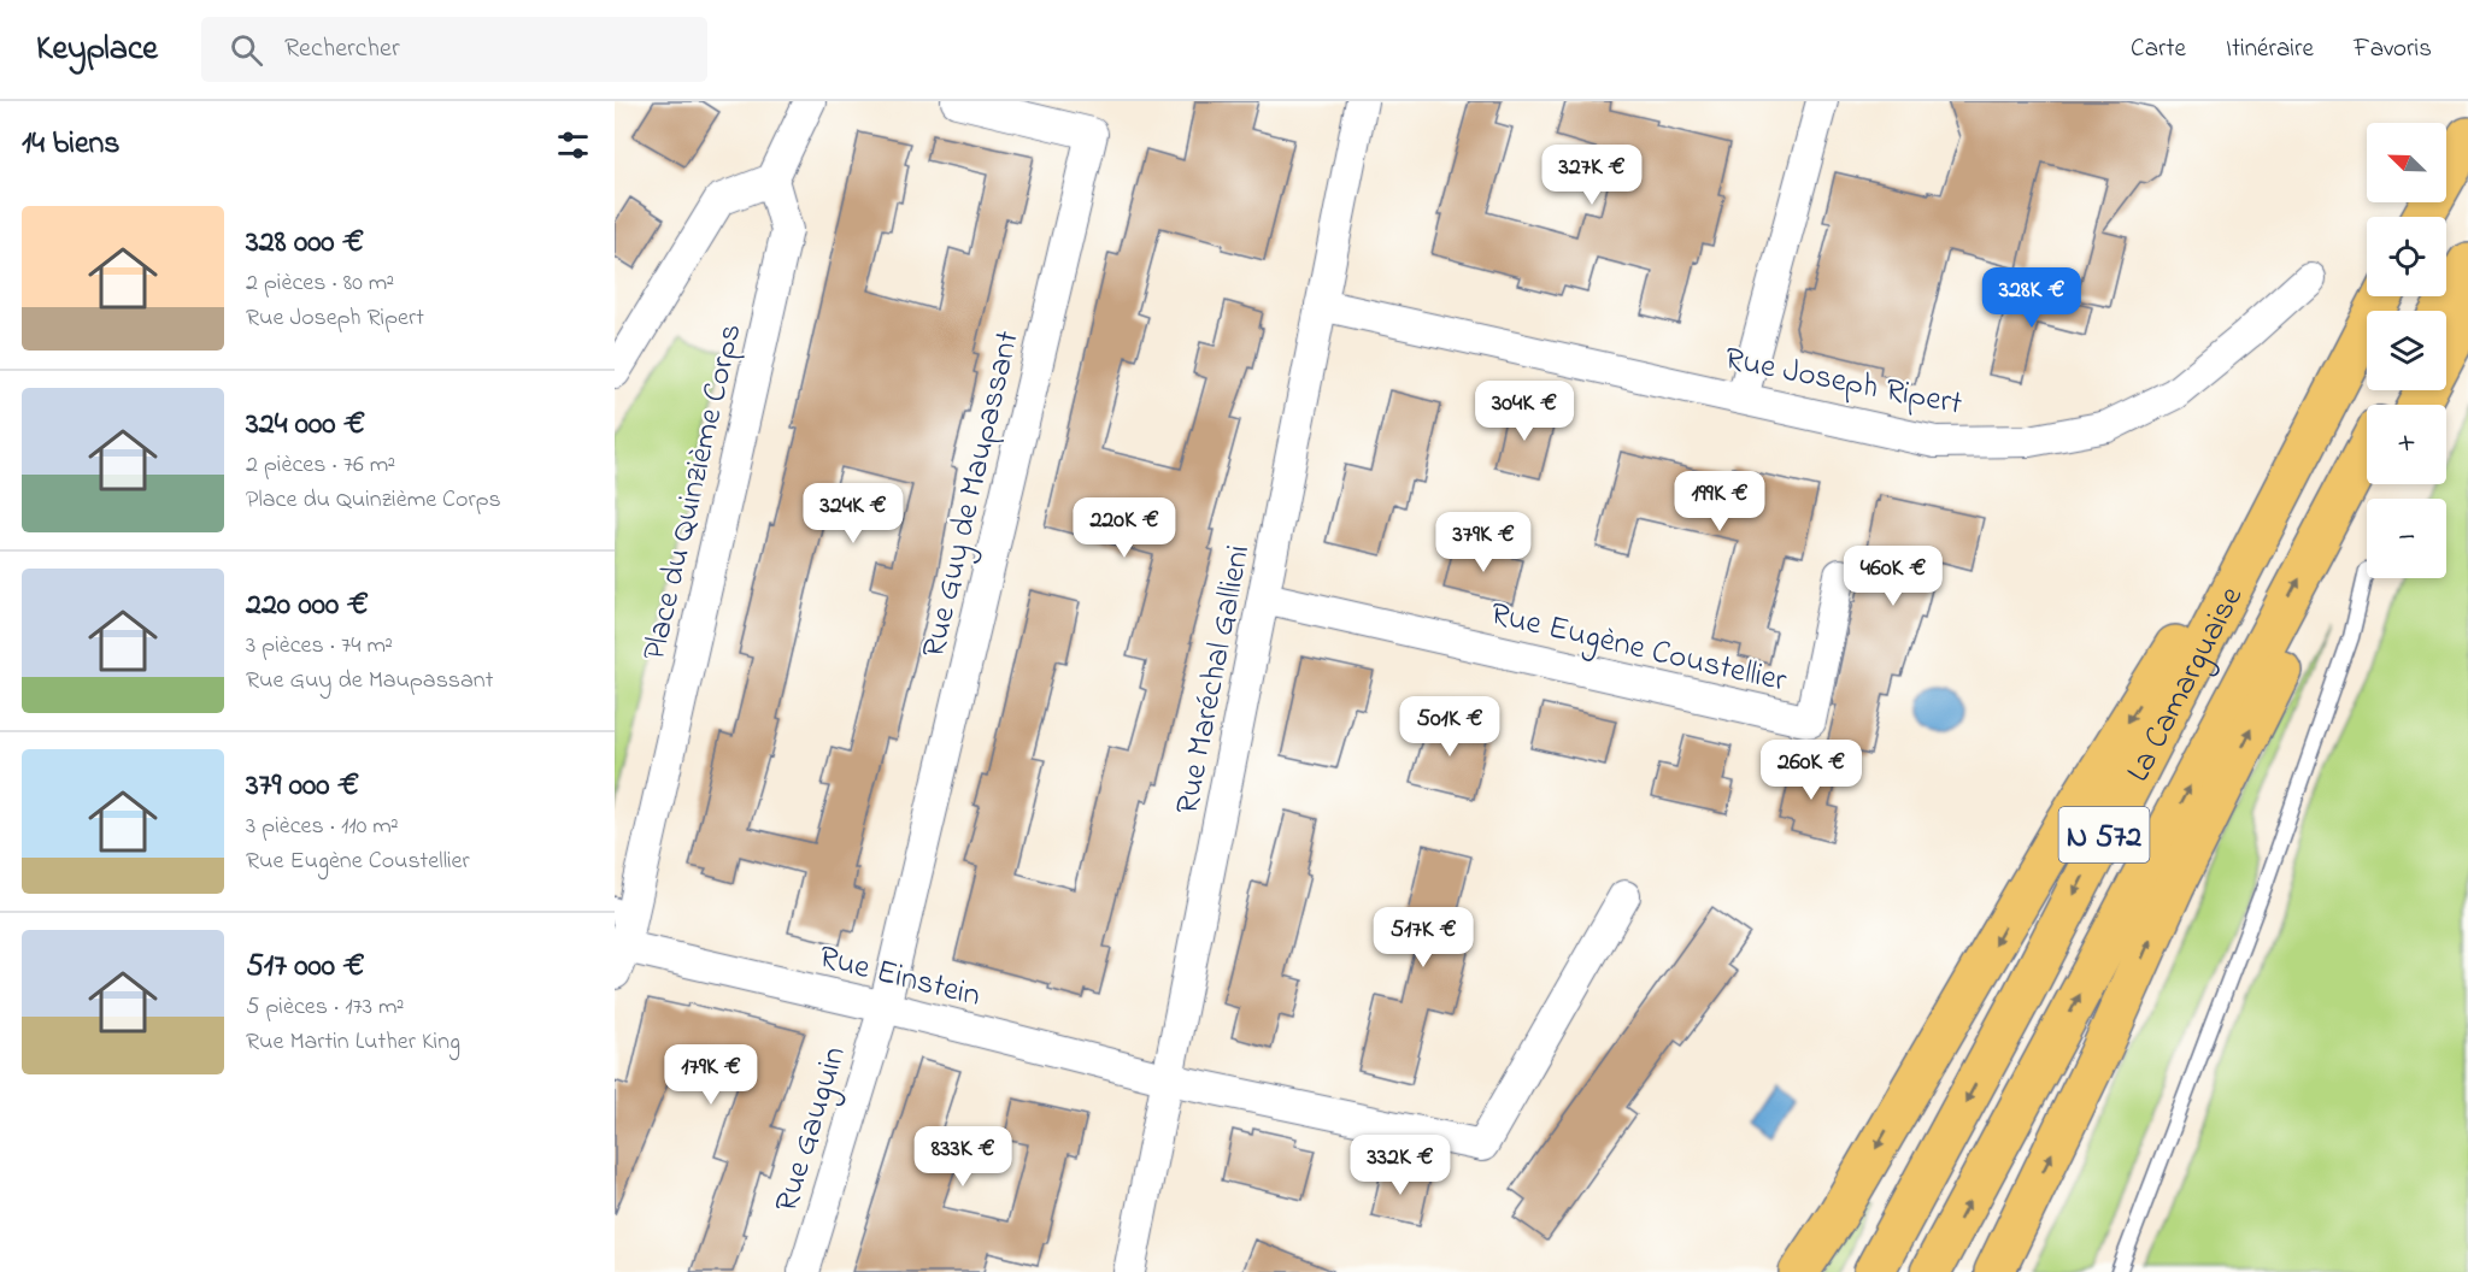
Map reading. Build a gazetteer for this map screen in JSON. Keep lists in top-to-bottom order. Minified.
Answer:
{"streets":{"highway":["La Camarguaise","N 572"],"street":["Rue Joseph Ripert","Place du Quinzième Corps","Rue Guy de Maupassant","Rue Eugène Coustellier","Rue Maréchal Gallieni","Rue Einstein","Rue Gauguin"]},"crossings":[["Rue Joseph Ripert","Rue Maréchal Gallieni"],["Place du Quinzième Corps","Rue Einstein"],["Rue Guy de Maupassant","Rue Einstein"],["Rue Guy de Maupassant","Rue Gauguin"],["Rue Eugène Coustellier","Rue Maréchal Gallieni"],["Rue Maréchal Gallieni","Rue Einstein"],["Rue Einstein","Rue Gauguin"]],"north":"top left","page":{"header":"Keyplace","search":"Rechercher","nav":["Carte","Itinéraire","Favoris"],"heading":"14 biens","map_buttons":["+","−"],"price":["327K €","328K €","304K €","199K €","324K €","220K €","379K €","460K €","501K €","260K €","517K €","179K €","833K €","332K €"],"list":[{"name":"328 000 €","note":"2 pièces · 80 m² · Rue Joseph Ripert"},{"name":"324 000 €","note":"2 pièces · 76 m² · Place du Quinzième Corps"},{"name":"220 000 €","note":"3 pièces · 74 m² · Rue Guy de Maupassant"},{"name":"379 000 €","note":"3 pièces · 110 m² · Rue Eugène Coustellier"},{"name":"517 000 €","note":"5 pièces · 173 m² · Rue Martin Luther King"}]}}
